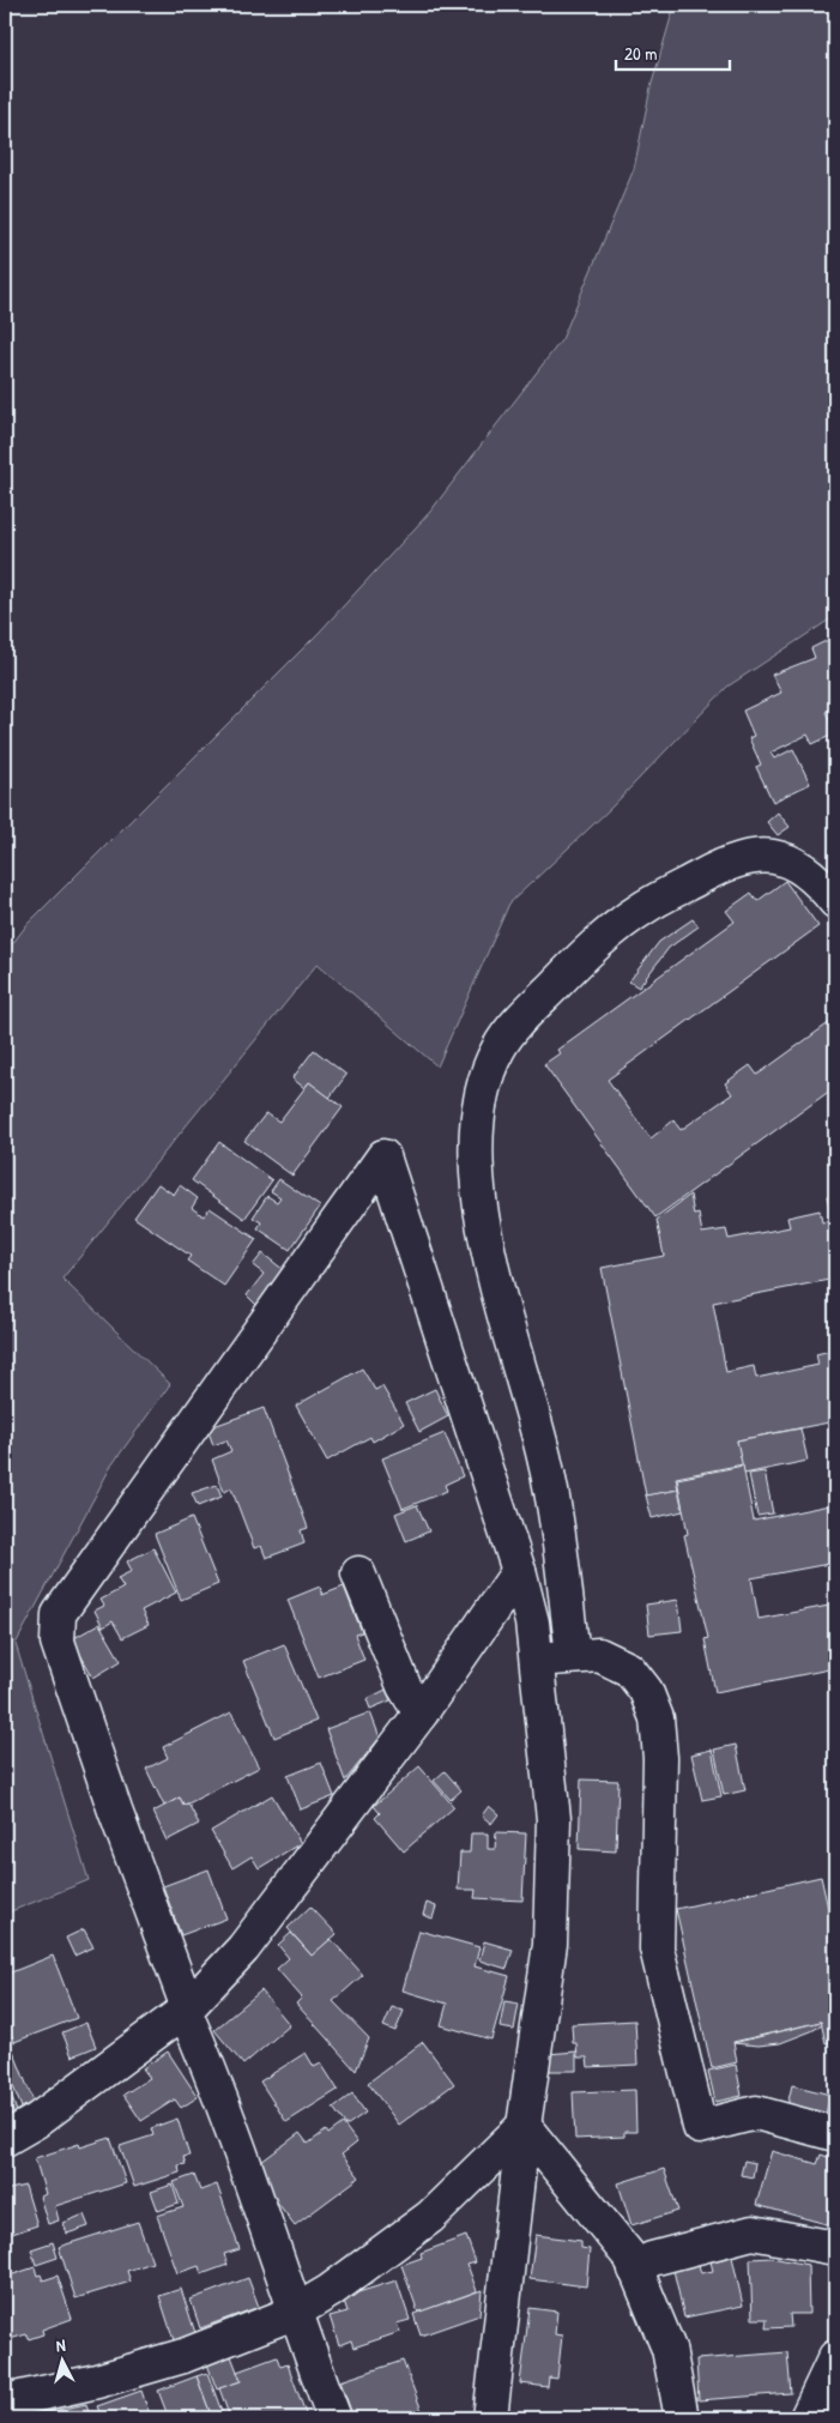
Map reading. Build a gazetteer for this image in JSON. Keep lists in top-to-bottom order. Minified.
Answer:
{"scale_bar":"20 m","north":"top"}
